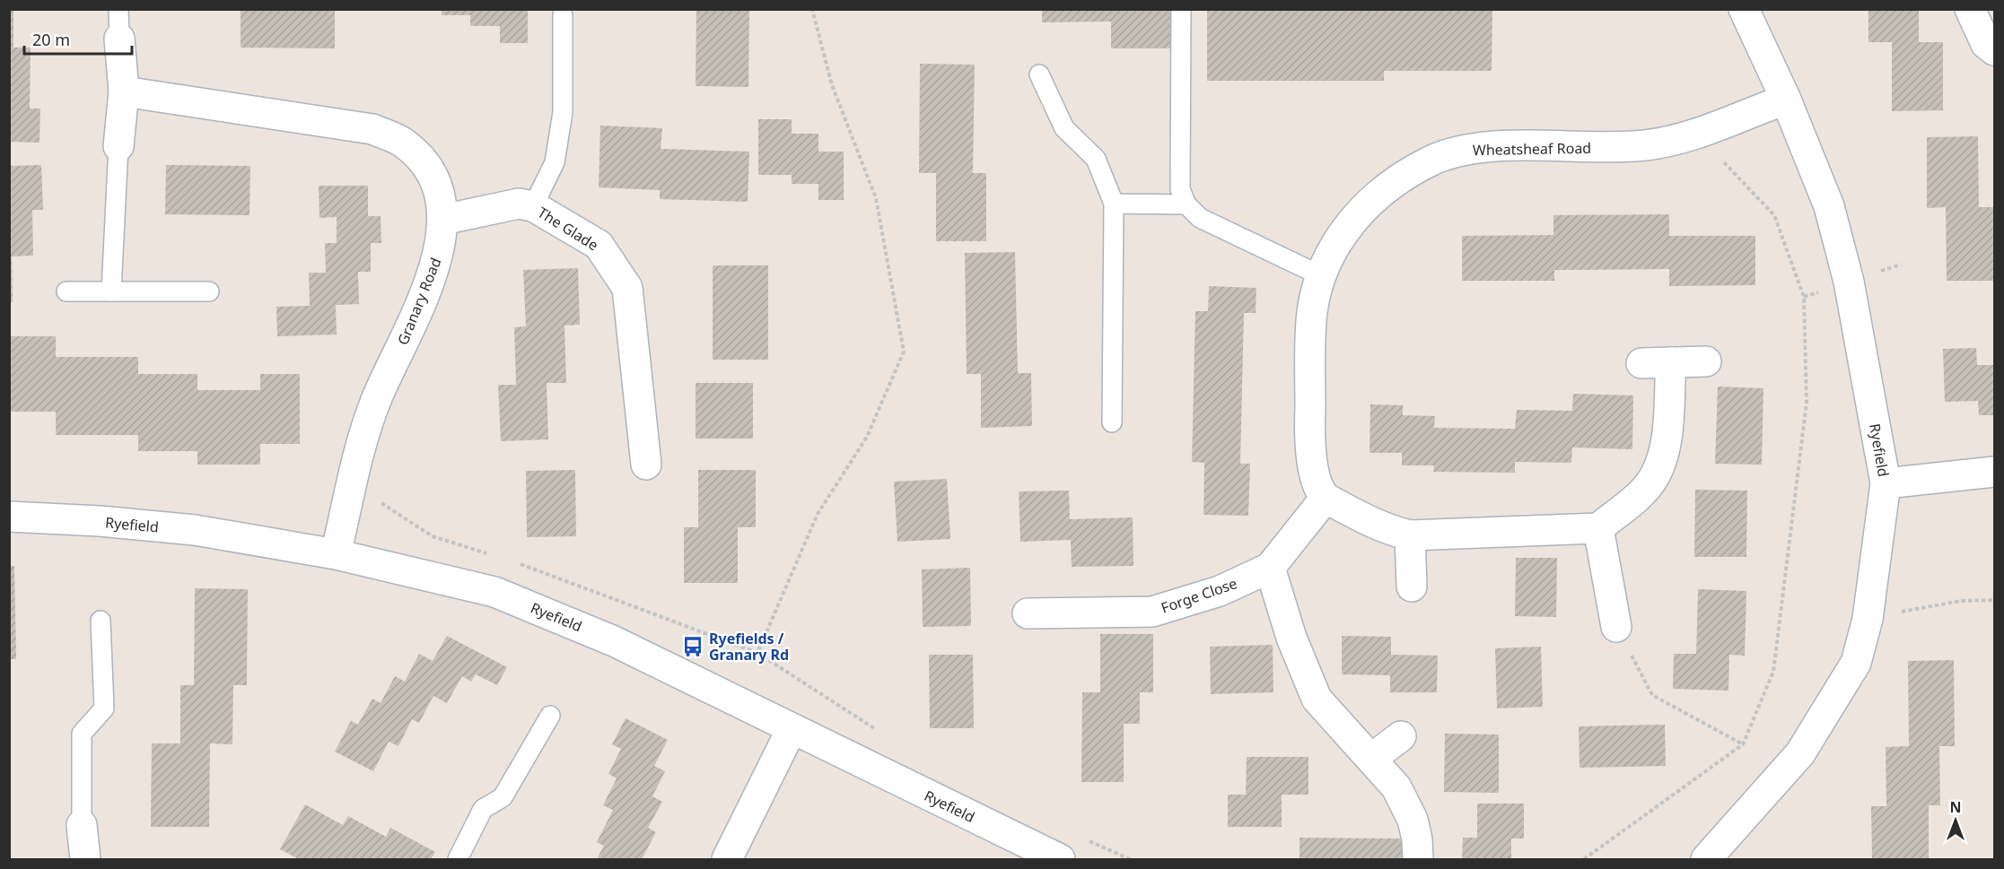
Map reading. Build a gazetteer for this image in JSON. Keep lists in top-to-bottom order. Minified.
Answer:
{"streets":{"street":["Wheatsheaf Road","The Glade","Granary Road","Ryefield","Forge Close"]},"crossings":[["Wheatsheaf Road","Ryefield"],["Wheatsheaf Road","Forge Close"],["The Glade","Granary Road"],["Granary Road","Ryefield"]],"places":{"bus stop":["Ryefields / Granary Rd"]},"scale_bar":"20 m","north":"top"}
